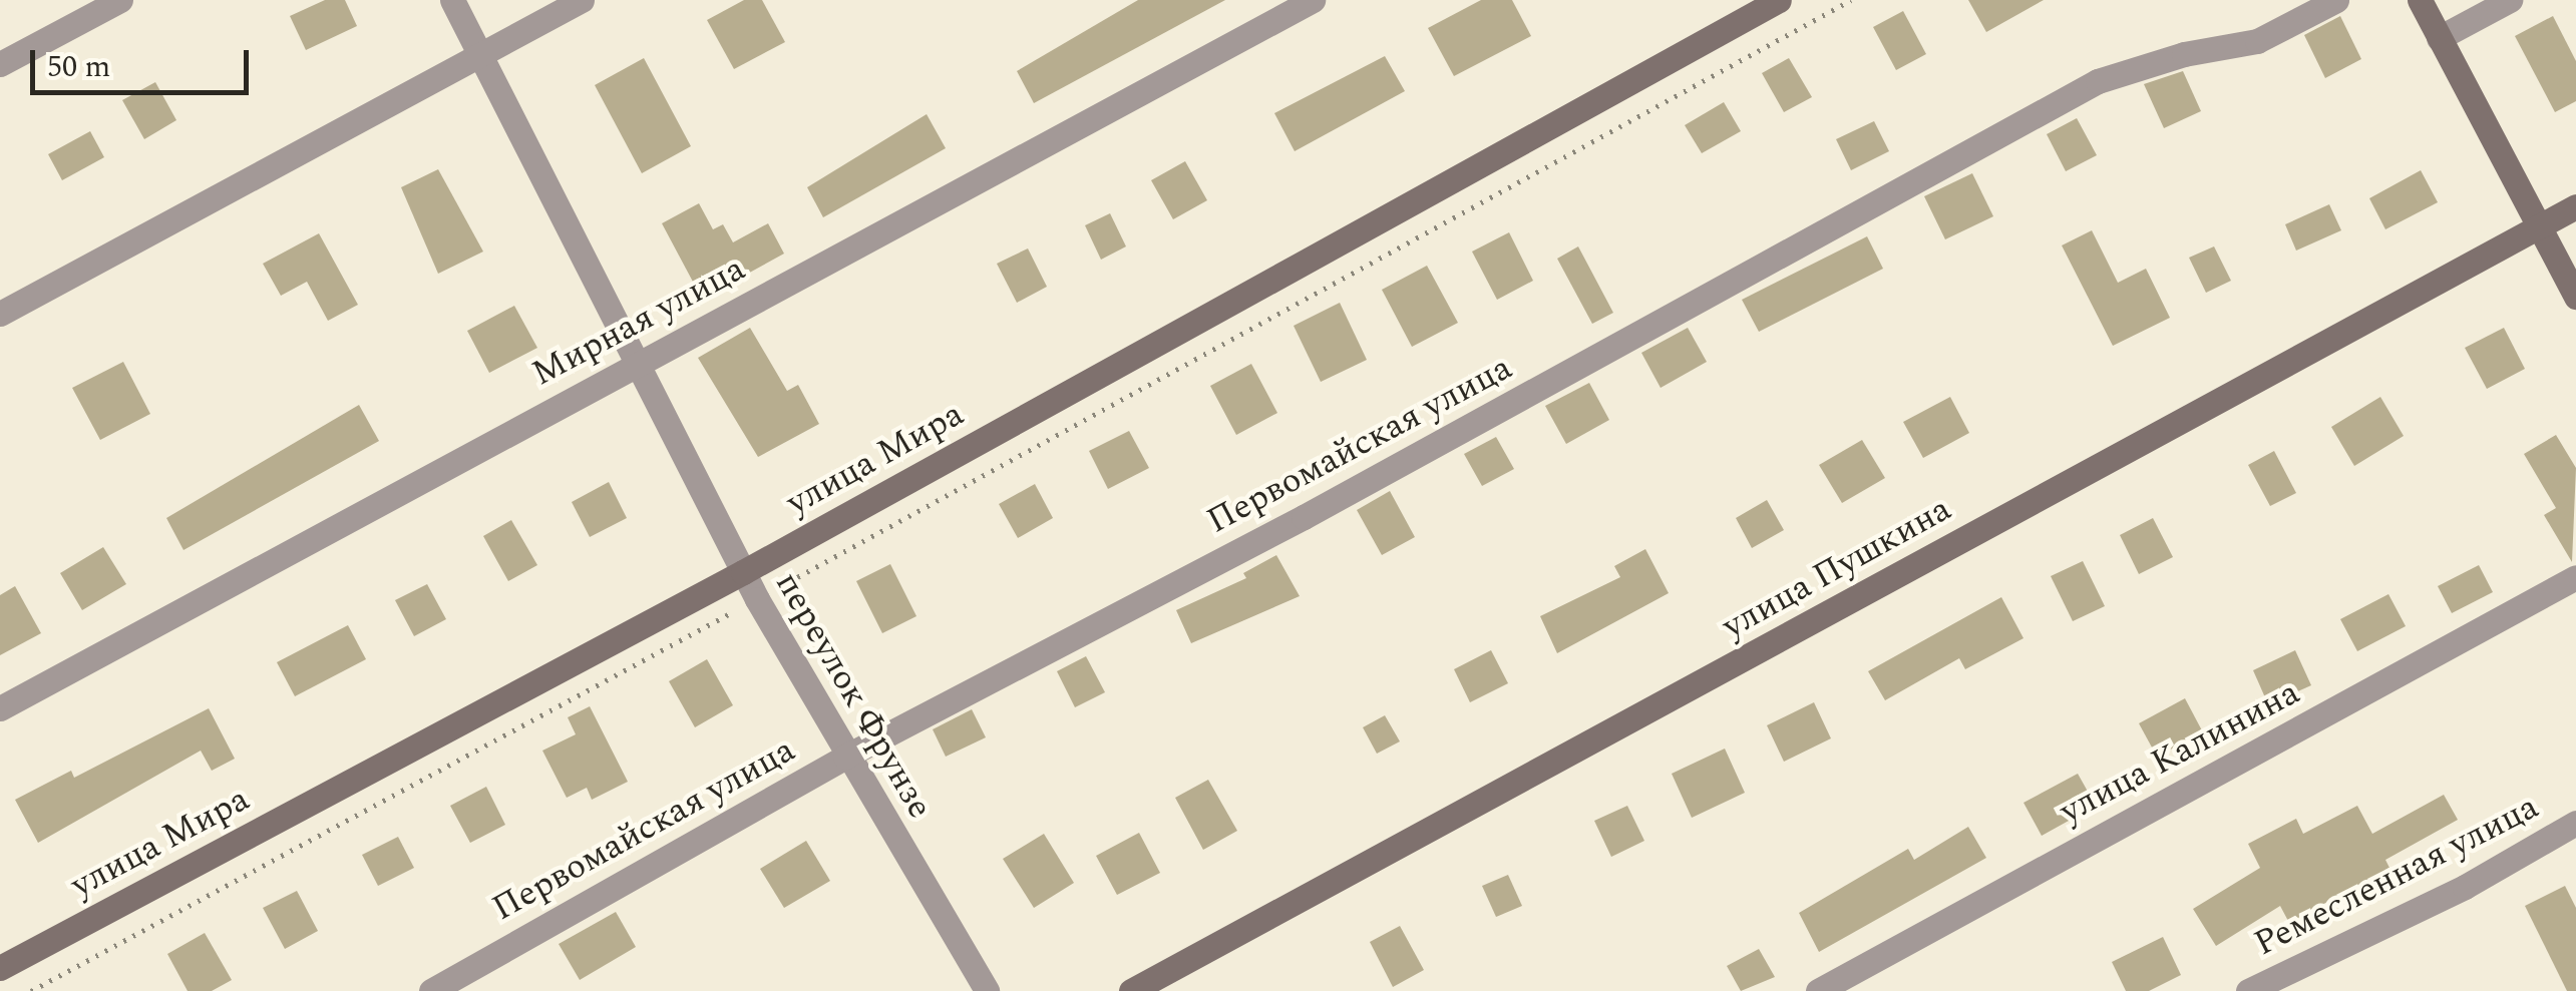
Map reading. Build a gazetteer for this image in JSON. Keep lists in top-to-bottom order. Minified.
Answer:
{"streets":{"street":["Мирная улица","Первомайская улица","улица Мира","улица Пушкина","переулок Фрунзе","улица Калинина","Ремесленная улица"]},"crossings":[["Мирная улица","переулок Фрунзе"],["Первомайская улица","переулок Фрунзе"],["улица Мира","переулок Фрунзе"]],"scale_bar":"50 m"}
